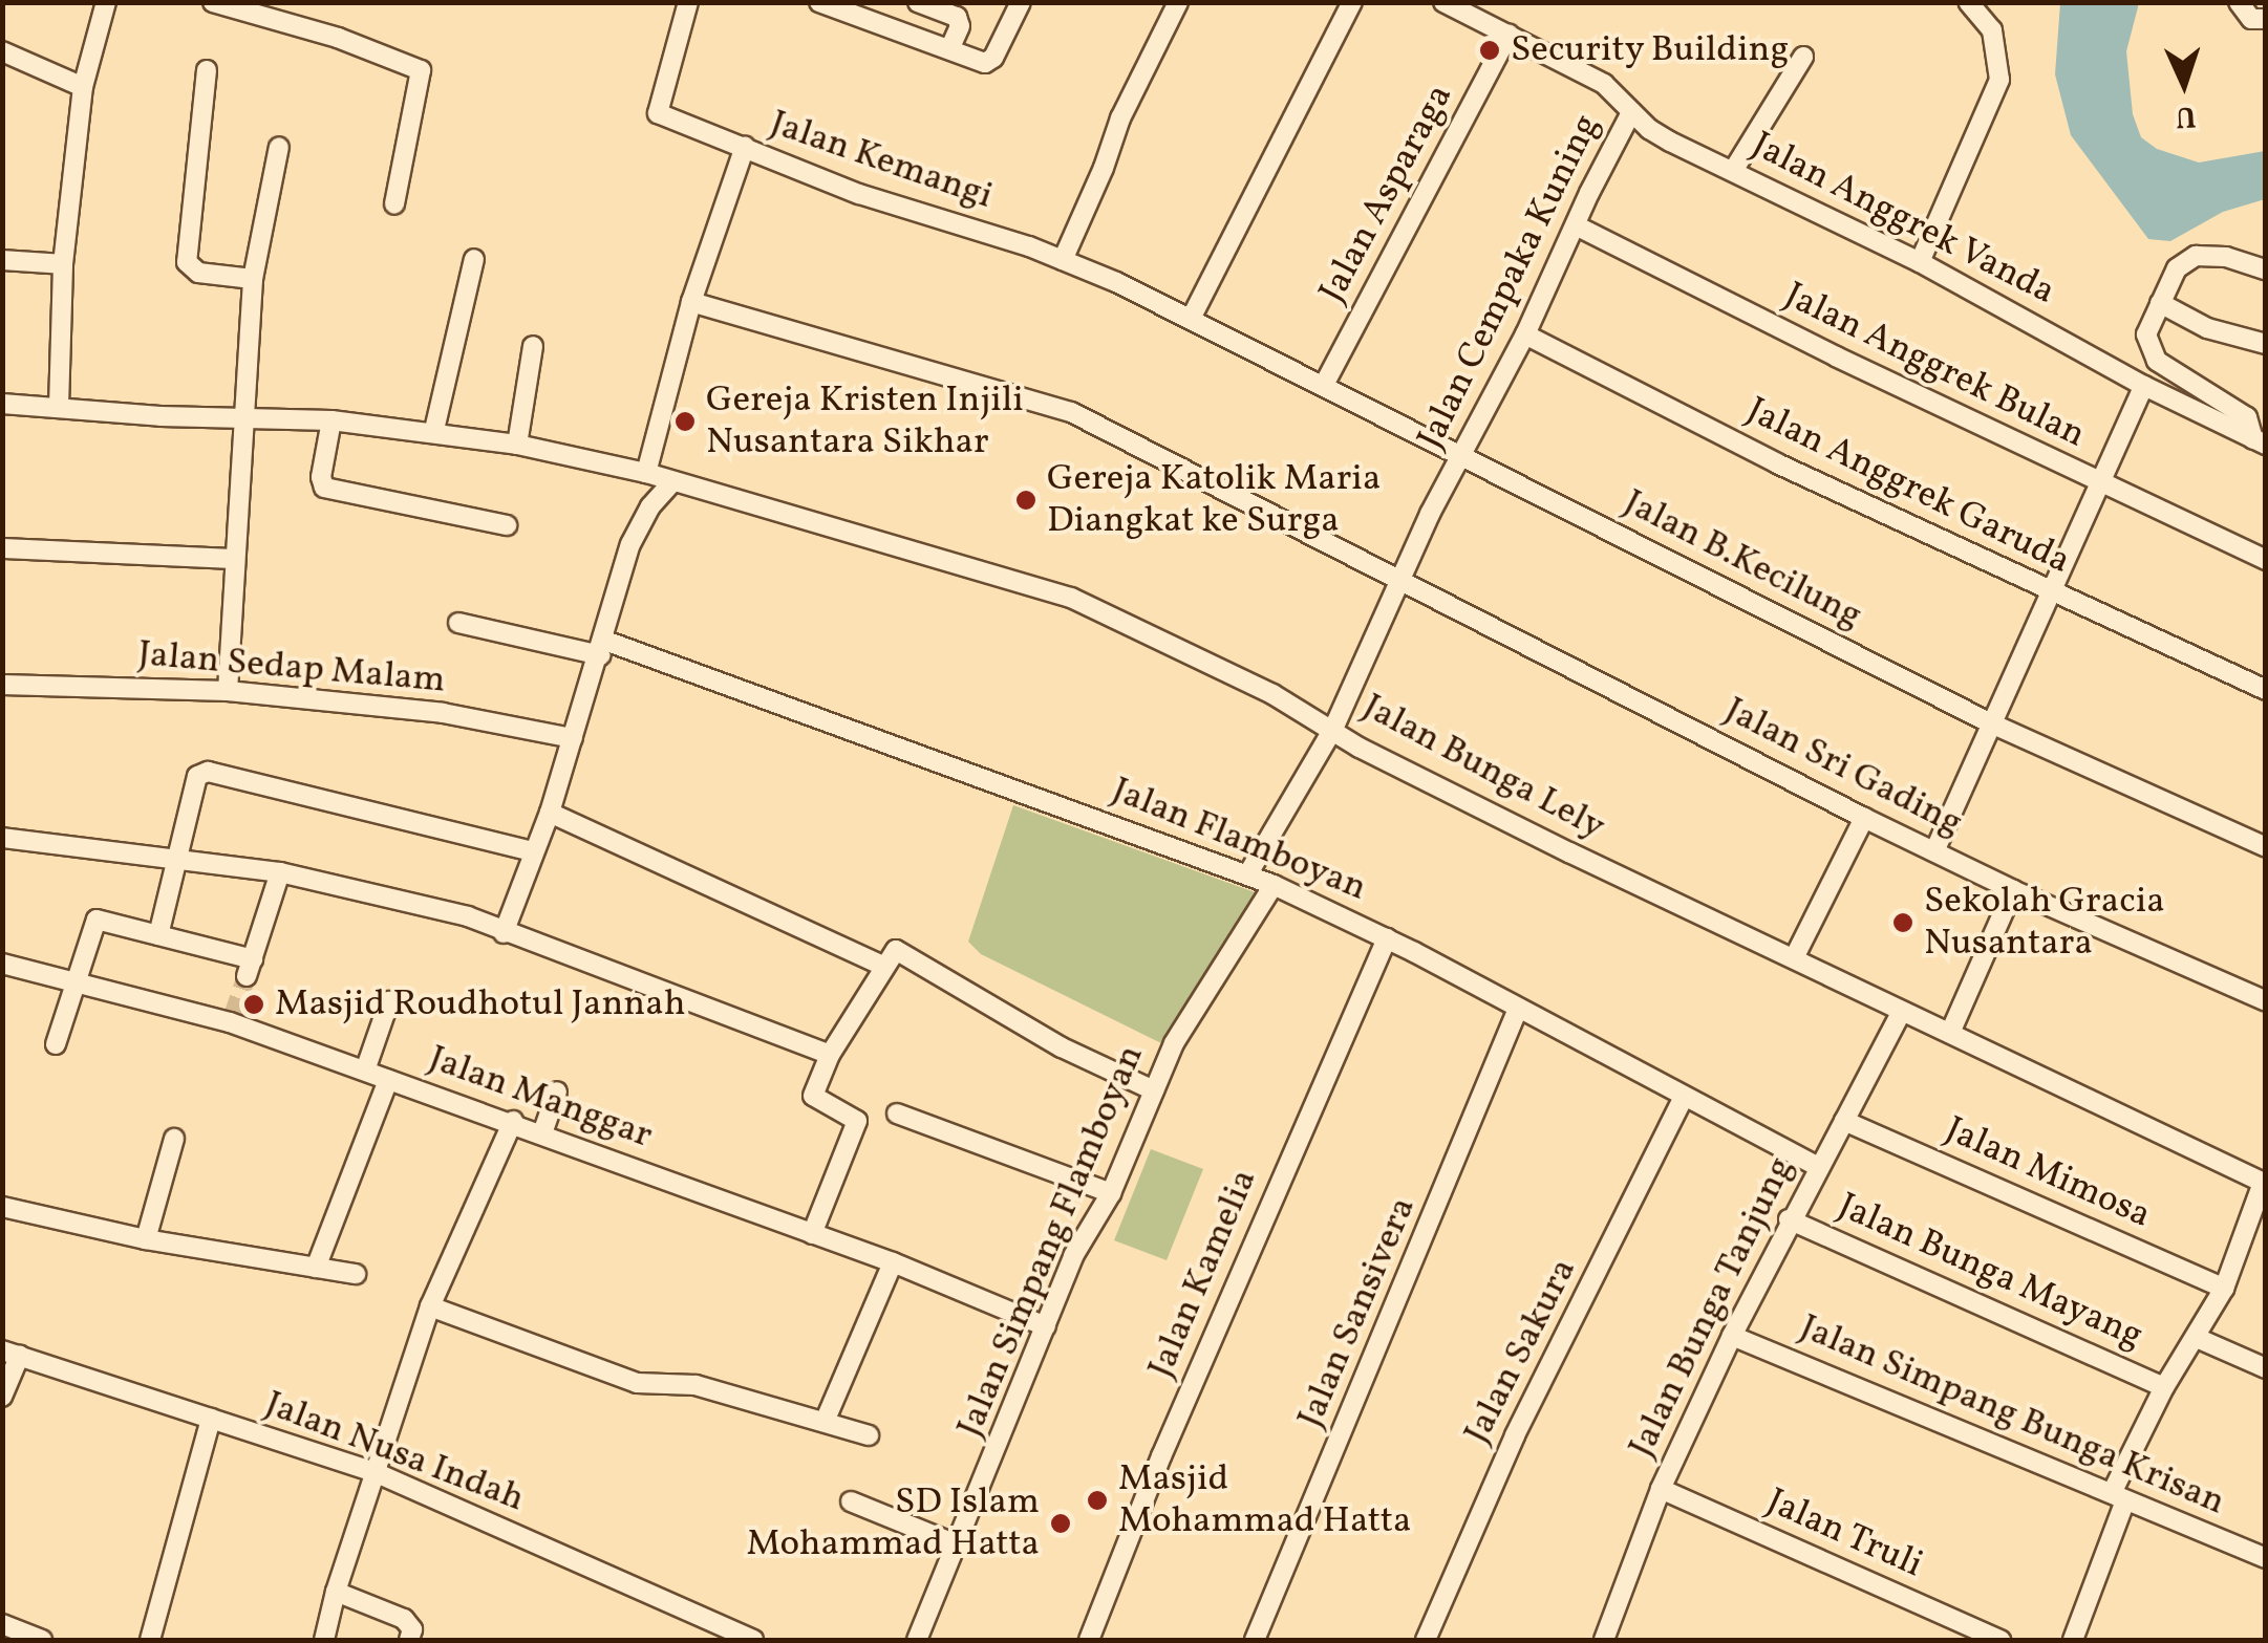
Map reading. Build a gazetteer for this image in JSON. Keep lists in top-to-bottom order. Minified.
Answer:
{"streets":{"street":["Jalan Kemangi","Jalan Asparaga","Jalan Anggrek Vanda","Jalan Cempaka Kuning","Jalan Anggrek Bulan","Jalan Anggrek Garuda","Jalan B.Kecilung","Jalan Sedap Malam","Jalan Bunga Lely","Jalan Sri Gading","Jalan Flamboyan","Jalan Manggar","Jalan Mimosa","Jalan Simpang Flamboyan","Jalan Bunga Mayang","Jalan Kamelia","Jalan Bunga Tanjung","Jalan Sansivera","Jalan Sakura","Jalan Simpang Bunga Krisan","Jalan Nusa Indah","Jalan Truli"]},"crossings":[["Jalan Kemangi","Jalan Asparaga"],["Jalan Kemangi","Jalan B.Kecilung"],["Jalan Kemangi","Jalan Bunga Lely"],["Jalan Kemangi","Jalan Sri Gading"],["Jalan Asparaga","Jalan Anggrek Vanda"],["Jalan Asparaga","Jalan B.Kecilung"],["Jalan Anggrek Vanda","Jalan Cempaka Kuning"],["Jalan Cempaka Kuning","Jalan Anggrek Bulan"],["Jalan Cempaka Kuning","Jalan Anggrek Garuda"],["Jalan Cempaka Kuning","Jalan B.Kecilung"],["Jalan Cempaka Kuning","Jalan Bunga Lely"],["Jalan Cempaka Kuning","Jalan Sri Gading"],["Jalan Cempaka Kuning","Jalan Flamboyan"],["Jalan Bunga Lely","Jalan Bunga Tanjung"],["Jalan Flamboyan","Jalan Simpang Flamboyan"],["Jalan Flamboyan","Jalan Kamelia"],["Jalan Flamboyan","Jalan Bunga Tanjung"],["Jalan Flamboyan","Jalan Sansivera"],["Jalan Flamboyan","Jalan Sakura"],["Jalan Manggar","Jalan Simpang Flamboyan"],["Jalan Mimosa","Jalan Bunga Tanjung"],["Jalan Bunga Mayang","Jalan Bunga Tanjung"],["Jalan Bunga Tanjung","Jalan Simpang Bunga Krisan"],["Jalan Bunga Tanjung","Jalan Truli"]],"places":["Security Building","Gereja Kristen Injili Nusantara Sikhar","Gereja Katolik Maria Diangkat ke Surga","Sekolah Gracia Nusantara","Masjid Roudhotul Jannah","Masjid Mohammad Hatta","SD Islam Mohammad Hatta"],"north":"bottom"}
